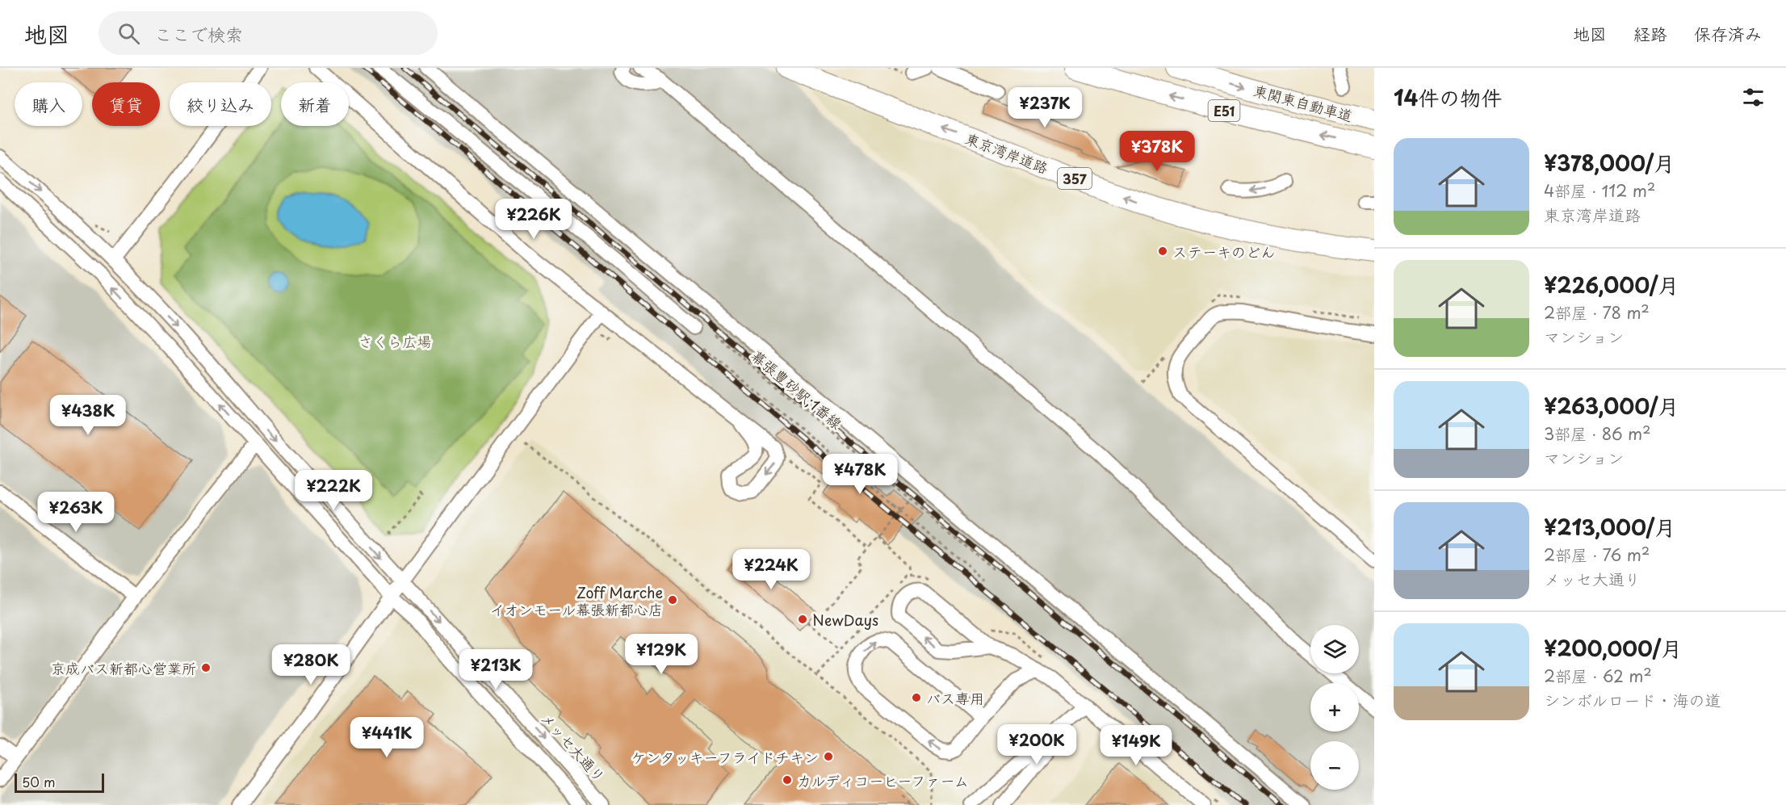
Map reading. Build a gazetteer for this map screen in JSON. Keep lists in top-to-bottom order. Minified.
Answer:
{"streets":{"highway":["東関東自動車道","E51","東京湾岸道路","357"],"street":["メッセ大通り"],"path":["幕張豊砂駅;1番線"]},"crossings":[["東京湾岸道路","357"]],"one_way":["東京湾岸道路"],"parks":["さくら広場"],"places":["ステーキのどん","Zoff Marche イオンモール幕張新都心店","NewDays","京成バス新都心営業所","バス専用","ケンタッキーフライドチキン","カルディコーヒーファーム"],"scale_bar":"50 m","page":{"header":"地図","search":"ここで検索","nav":["地図","経路","保存済み"],"heading":"14件の物件","chip":["購入","賃貸","絞り込み","新着"],"price":["¥237K","¥378K","¥226K","¥438K","¥478K","¥222K","¥263K","¥224K","¥129K","¥280K","¥213K","¥441K","¥200K","¥149K"],"list":[{"name":"¥378,000/月","note":"4部屋 · 112 m² · 東京湾岸道路"},{"name":"¥226,000/月","note":"2部屋 · 78 m² · マンション"},{"name":"¥263,000/月","note":"3部屋 · 86 m² · マンション"},{"name":"¥213,000/月","note":"2部屋 · 76 m² · メッセ大通り"},{"name":"¥200,000/月","note":"2部屋 · 62 m² · シンボルロード・海の道"}],"map_buttons":["+","−"],"scale":"50 m"}}
